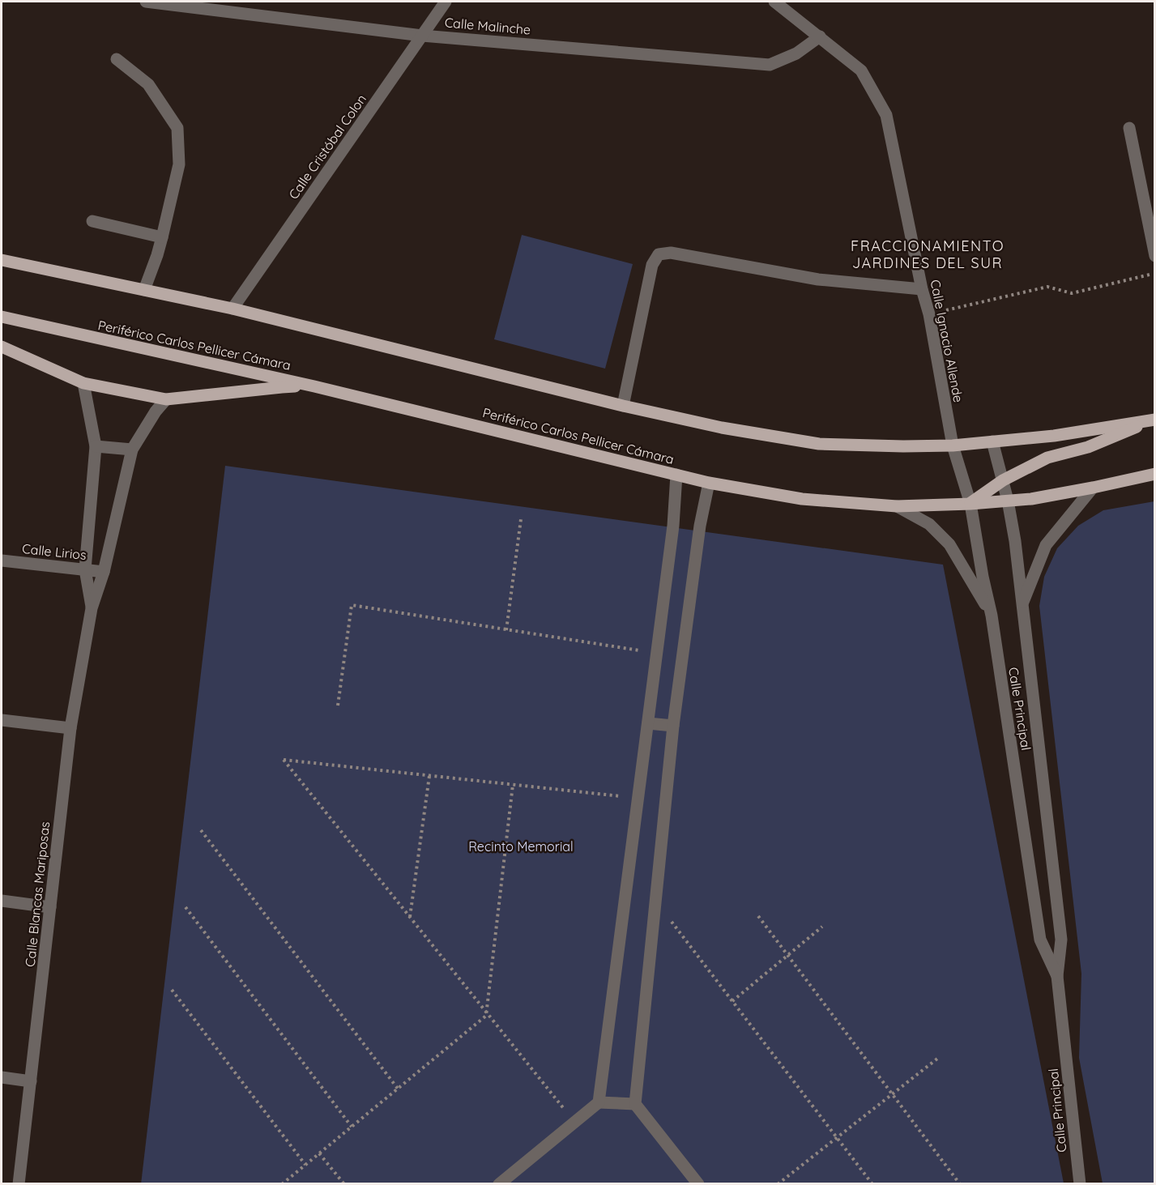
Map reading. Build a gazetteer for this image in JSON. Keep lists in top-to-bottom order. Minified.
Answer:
{"streets":{"main road":["Periférico Carlos Pellicer Cámara"],"street":["Calle Malinche","Calle Cristóbal Colon","Calle Ignacio Allende","Calle Lirios","Calle Principal","Calle Blancas Mariposas"]},"crossings":[["Calle Malinche","Calle Cristóbal Colon"],["Calle Malinche","Calle Ignacio Allende"],["Calle Ignacio Allende","Calle Principal"],["Periférico Carlos Pellicer Cámara","Calle Principal"],["Calle Lirios","Calle Blancas Mariposas"]],"districts":["FRACCIONAMIENTO JARDINES DEL SUR"],"parks":["Recinto Memorial"]}
